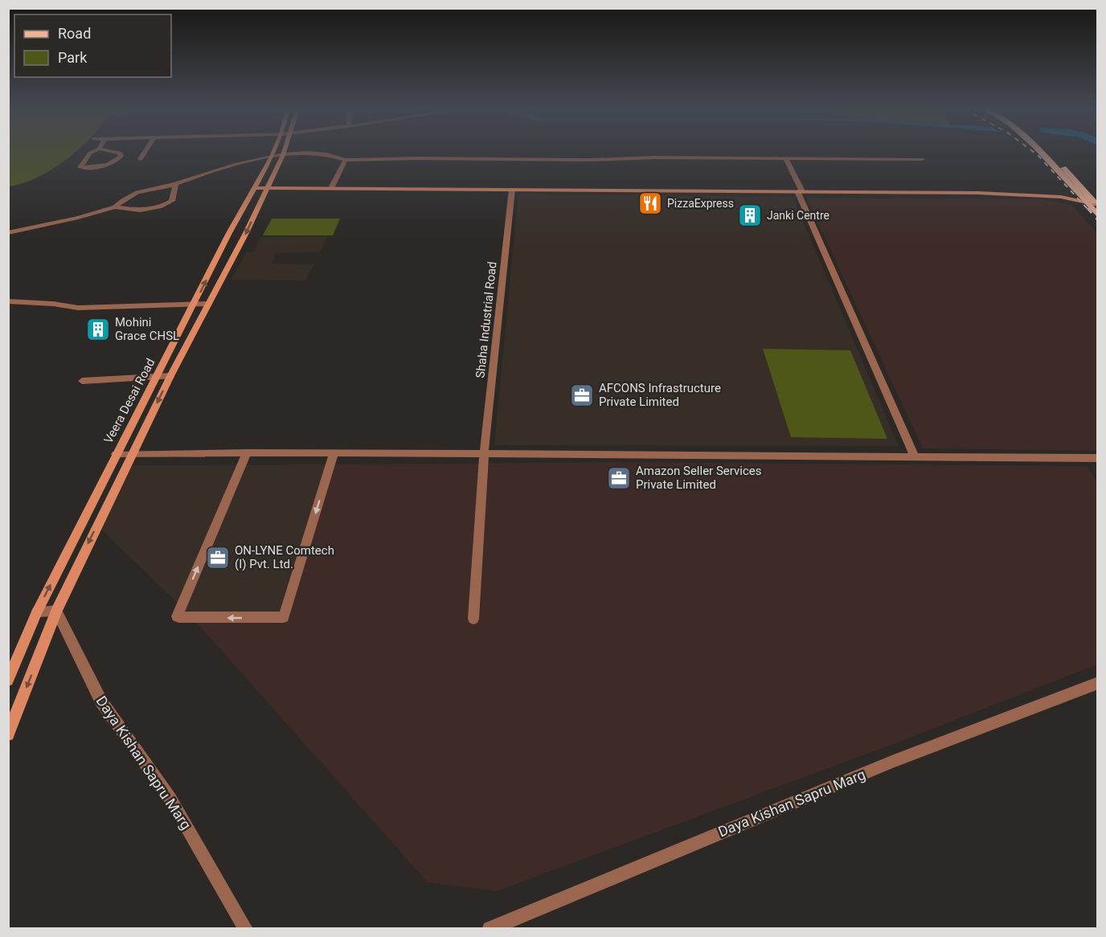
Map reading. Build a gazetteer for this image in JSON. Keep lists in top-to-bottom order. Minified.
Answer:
{"streets":{"street":["Shaha Industrial Road","Veera Desai Road","Daya Kishan Sapru Marg"]},"places":{"restaurant":["PizzaExpress"],"building":["Janki Centre","Mohini Grace CHSL"],"office":["AFCONS Infrastructure Private Limited","Amazon Seller Services Private Limited","ON-LYNE Comtech (I) Pvt. Ltd."]},"legend":["Road","Park"]}
